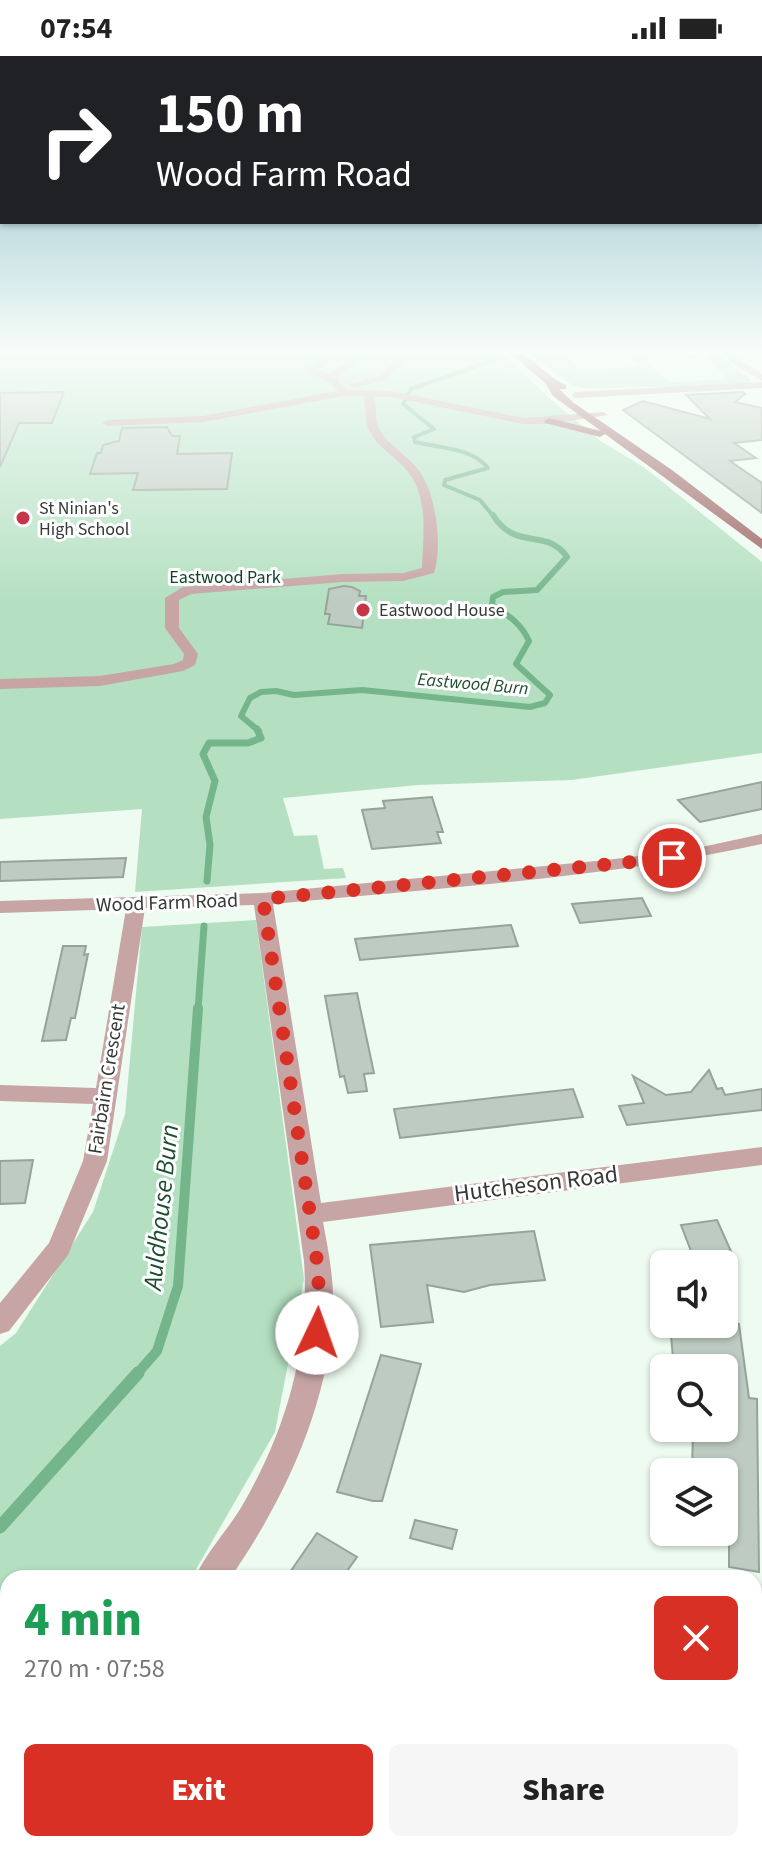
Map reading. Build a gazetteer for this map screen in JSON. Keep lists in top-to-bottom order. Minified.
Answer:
{"streets":{"street":["Wood Farm Road","Fairbairn Crescent","Hutcheson Road"]},"crossings":[["Wood Farm Road","Fairbairn Crescent"]],"water":["Eastwood Burn","Auldhouse Burn"],"parks":["Eastwood Park"],"places":["St Ninian's High School","Eastwood House"],"page":{"status":"07:54","turn":["150 m","Wood Farm Road"],"heading":["4 min","270 m · 07:58"],"buttons":["Exit","Share"]}}
